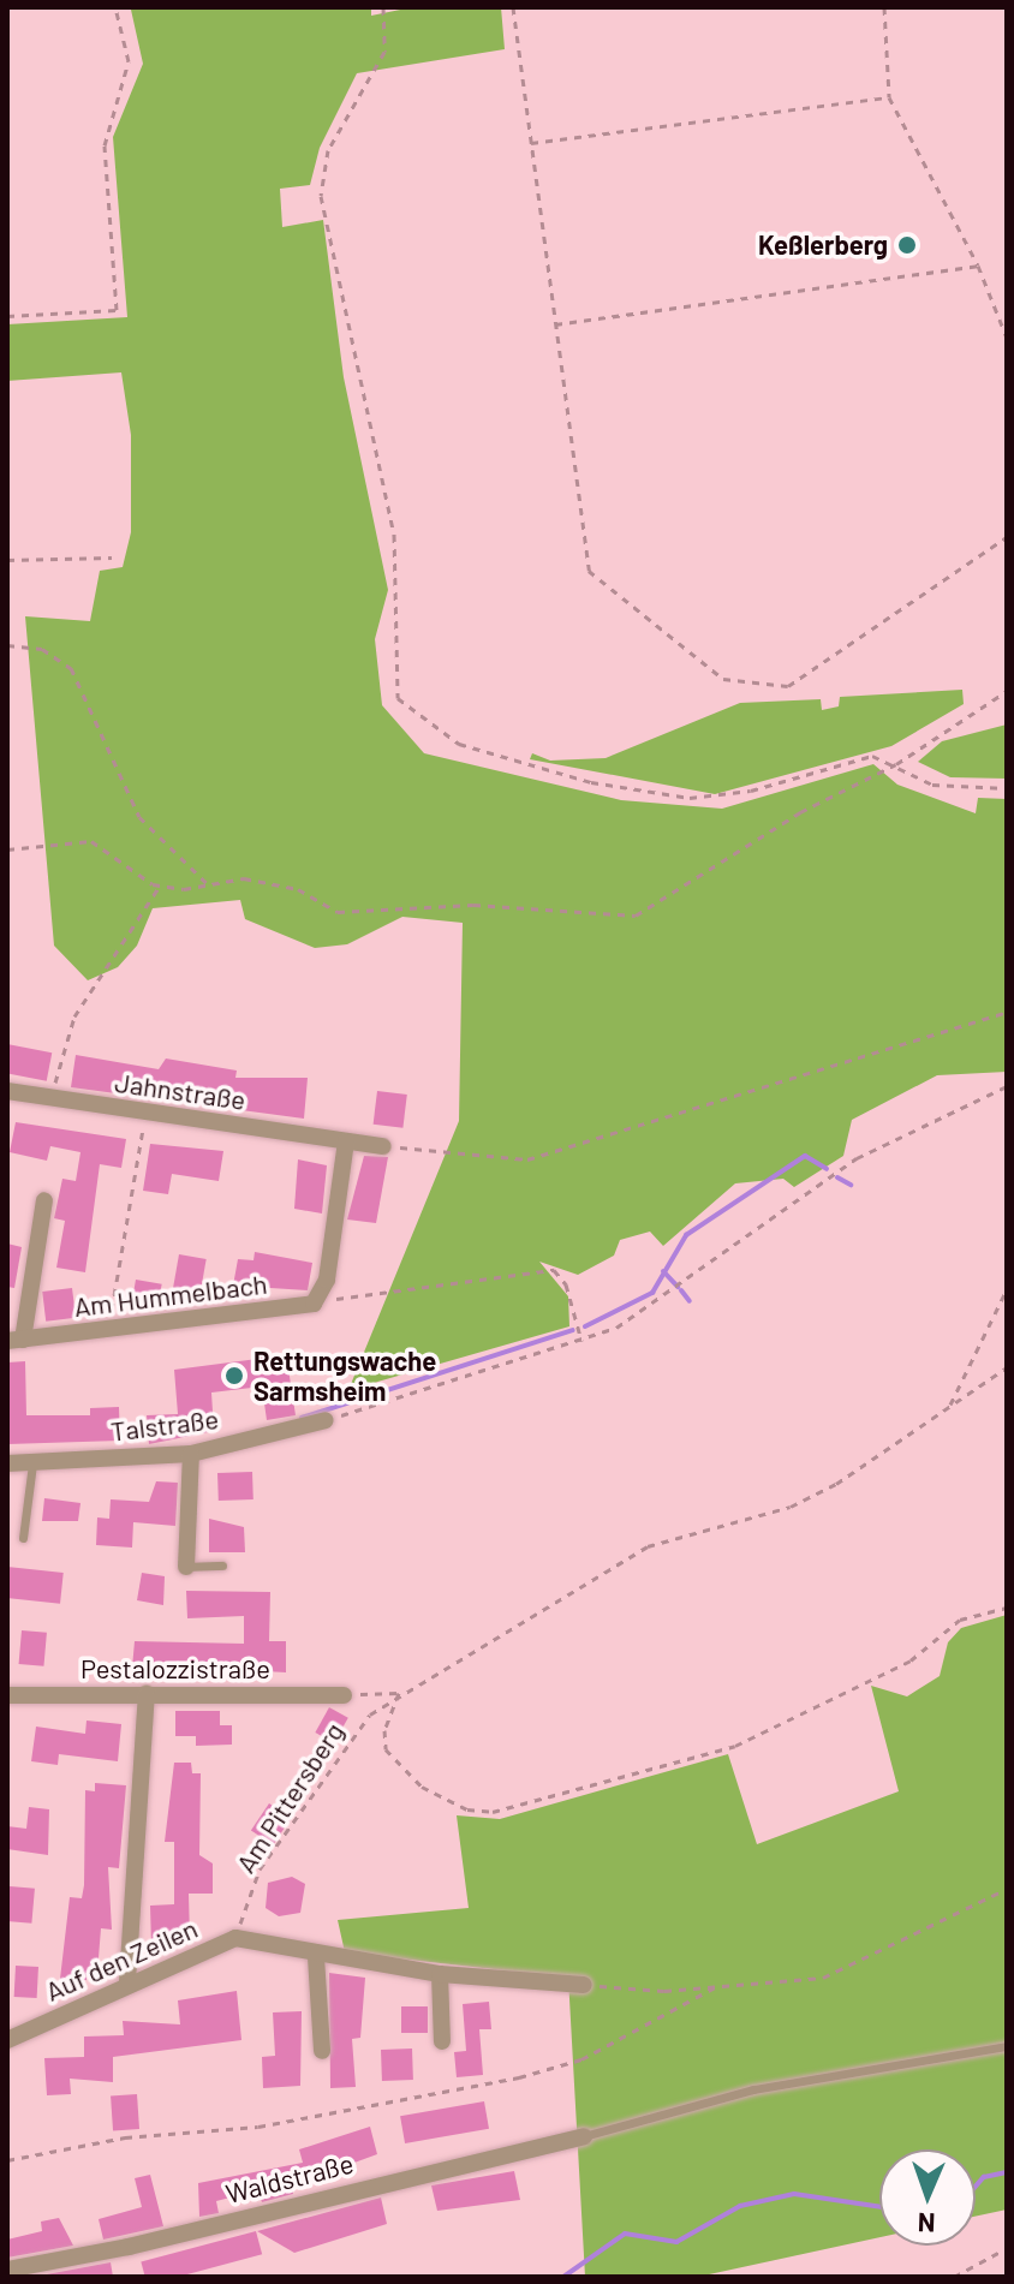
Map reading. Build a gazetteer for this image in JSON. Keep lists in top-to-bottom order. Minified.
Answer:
{"streets":{"street":["Jahnstraße","Am Hummelbach","Talstraße","Pestalozzistraße","Auf den Zeilen","Waldstraße"],"path":["Am Pittersberg"]},"crossings":[["Am Pittersberg","Auf den Zeilen"]],"places":["Keßlerberg","Rettungswache Sarmsheim"],"north":"bottom"}
